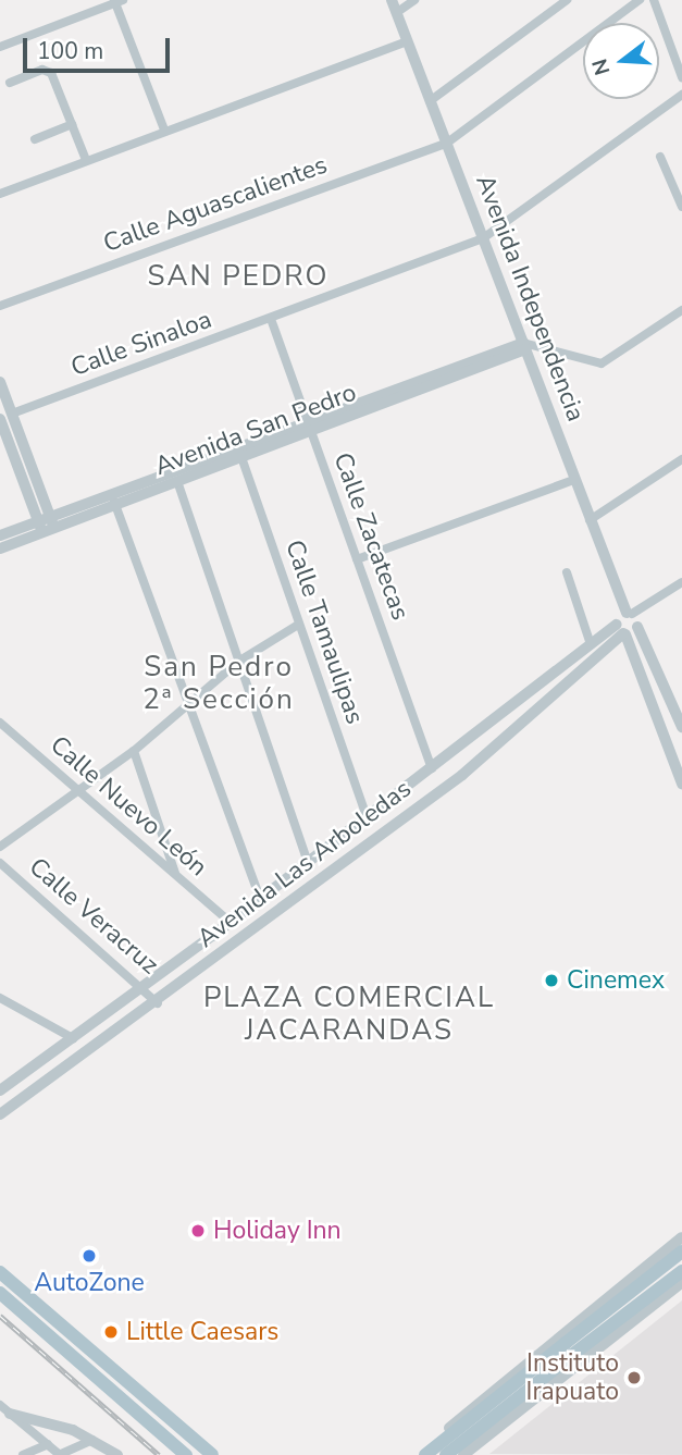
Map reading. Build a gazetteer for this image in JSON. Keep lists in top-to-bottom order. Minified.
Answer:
{"streets":{"street":["Calle Aguascalientes","Avenida Independencia","Calle Sinaloa","Avenida San Pedro","Calle Zacatecas","Calle Tamaulipas","Calle Nuevo León","Avenida Las Arboledas","Calle Veracruz"]},"crossings":[["Calle Aguascalientes","Avenida Independencia"],["Avenida Independencia","Calle Sinaloa"],["Avenida Independencia","Avenida San Pedro"],["Calle Sinaloa","Calle Zacatecas"],["Avenida San Pedro","Calle Zacatecas"],["Avenida San Pedro","Calle Tamaulipas"],["Calle Zacatecas","Avenida Las Arboledas"],["Calle Tamaulipas","Avenida Las Arboledas"],["Calle Nuevo León","Avenida Las Arboledas"],["Avenida Las Arboledas","Calle Veracruz"]],"districts":["SAN PEDRO","San Pedro 2ª Sección","PLAZA COMERCIAL JACARANDAS"],"places":["Cinemex","Holiday Inn","AutoZone","Little Caesars","Instituto Irapuato"],"scale_bar":"100 m","north":"left"}
